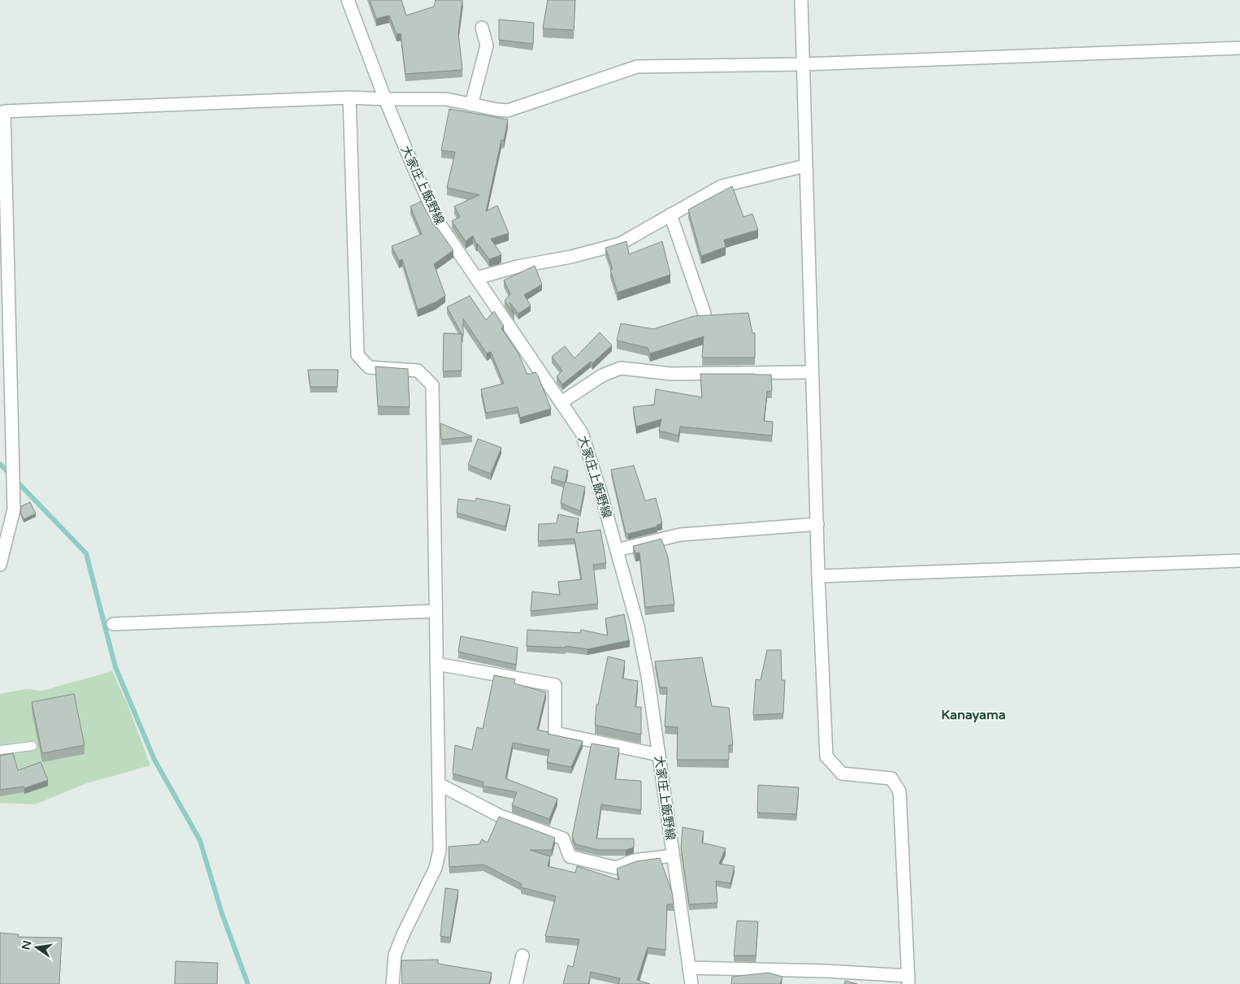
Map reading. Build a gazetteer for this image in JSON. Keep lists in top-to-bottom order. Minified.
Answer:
{"streets":{"street":["大家庄上飯野線"]},"districts":["Kanayama"],"north":"left"}
